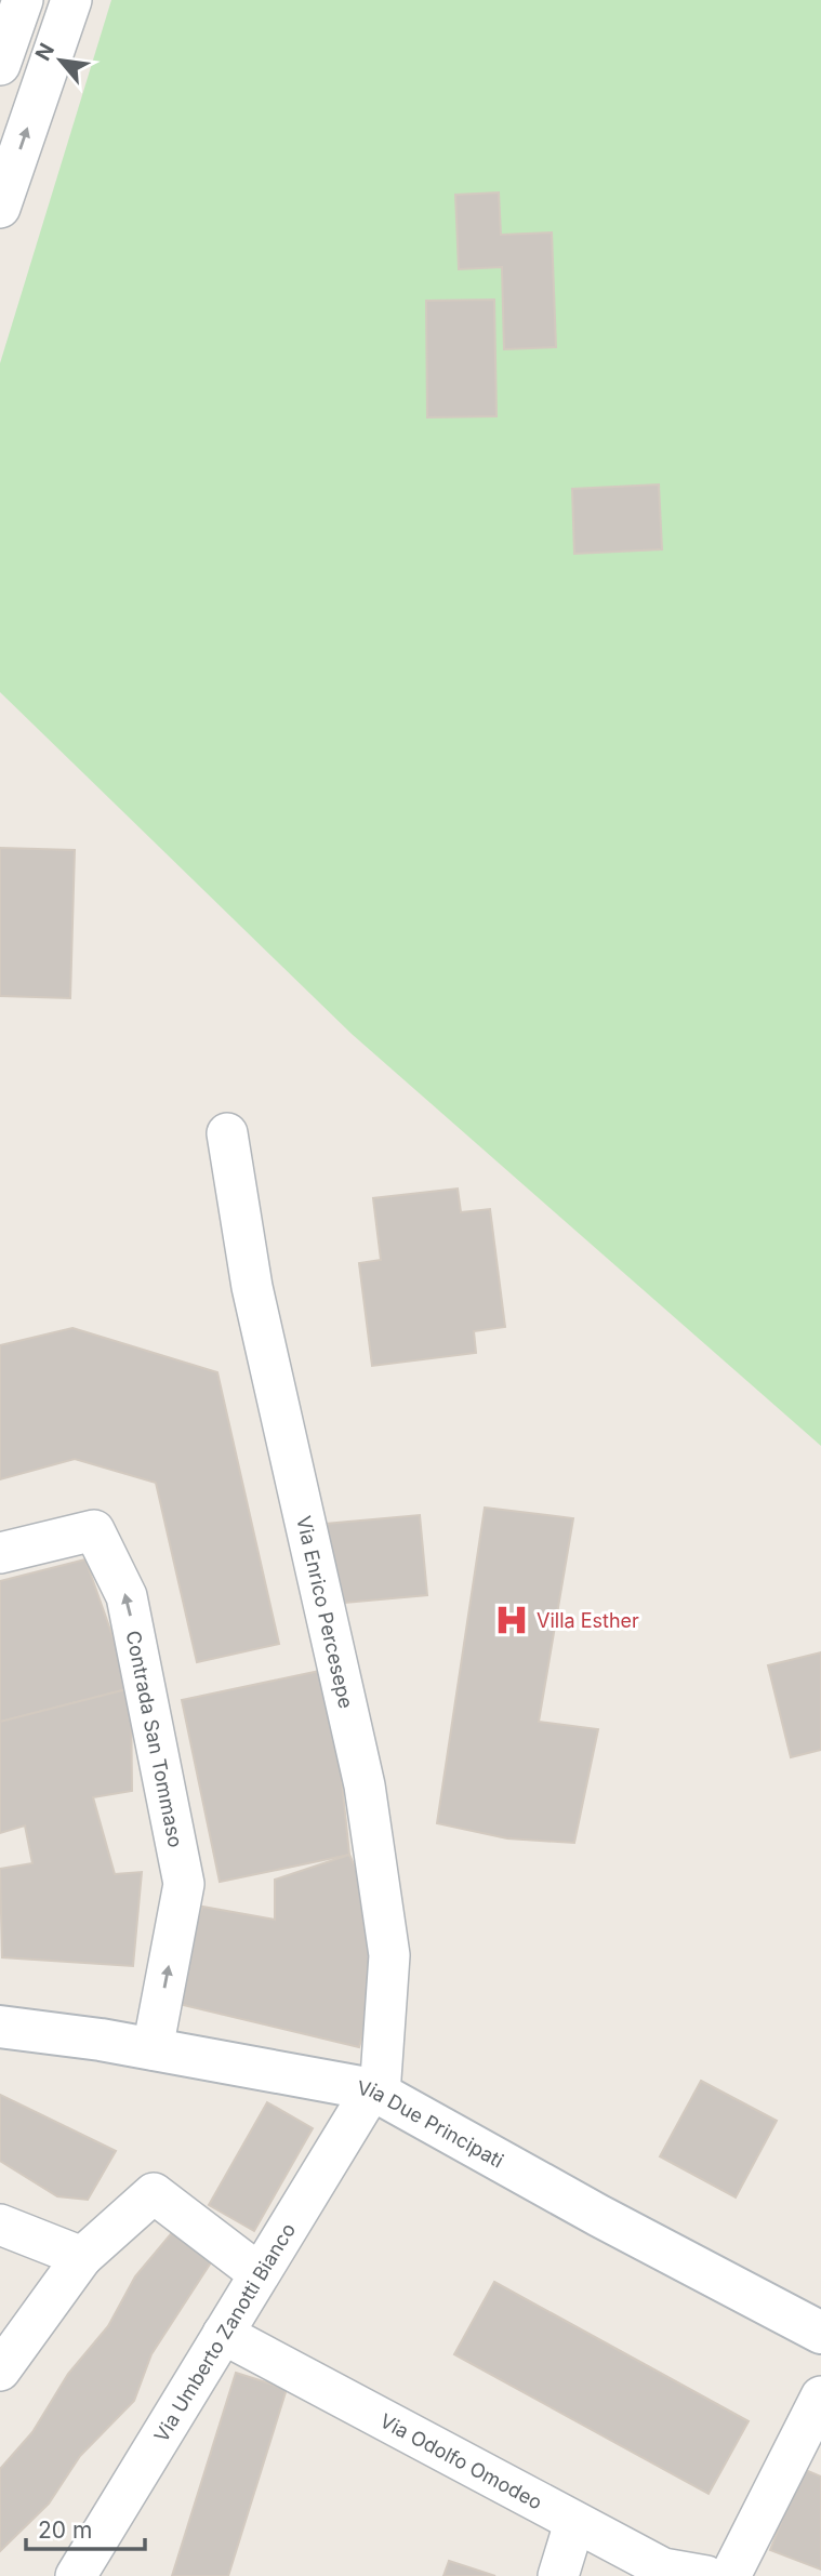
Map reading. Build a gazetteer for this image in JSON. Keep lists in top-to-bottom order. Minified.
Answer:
{"streets":{"street":["Via Enrico Percesepe","Contrada San Tommaso","Via Due Principati","Via Umberto Zanotti Bianco","Via Odolfo Omodeo"]},"crossings":[["Via Enrico Percesepe","Via Due Principati"],["Via Enrico Percesepe","Via Umberto Zanotti Bianco"],["Contrada San Tommaso","Via Due Principati"],["Via Due Principati","Via Umberto Zanotti Bianco"],["Via Umberto Zanotti Bianco","Via Odolfo Omodeo"]],"one_way":["Contrada San Tommaso"],"places":{"hospital":["Villa Esther"]},"scale_bar":"20 m","north":"top left"}
